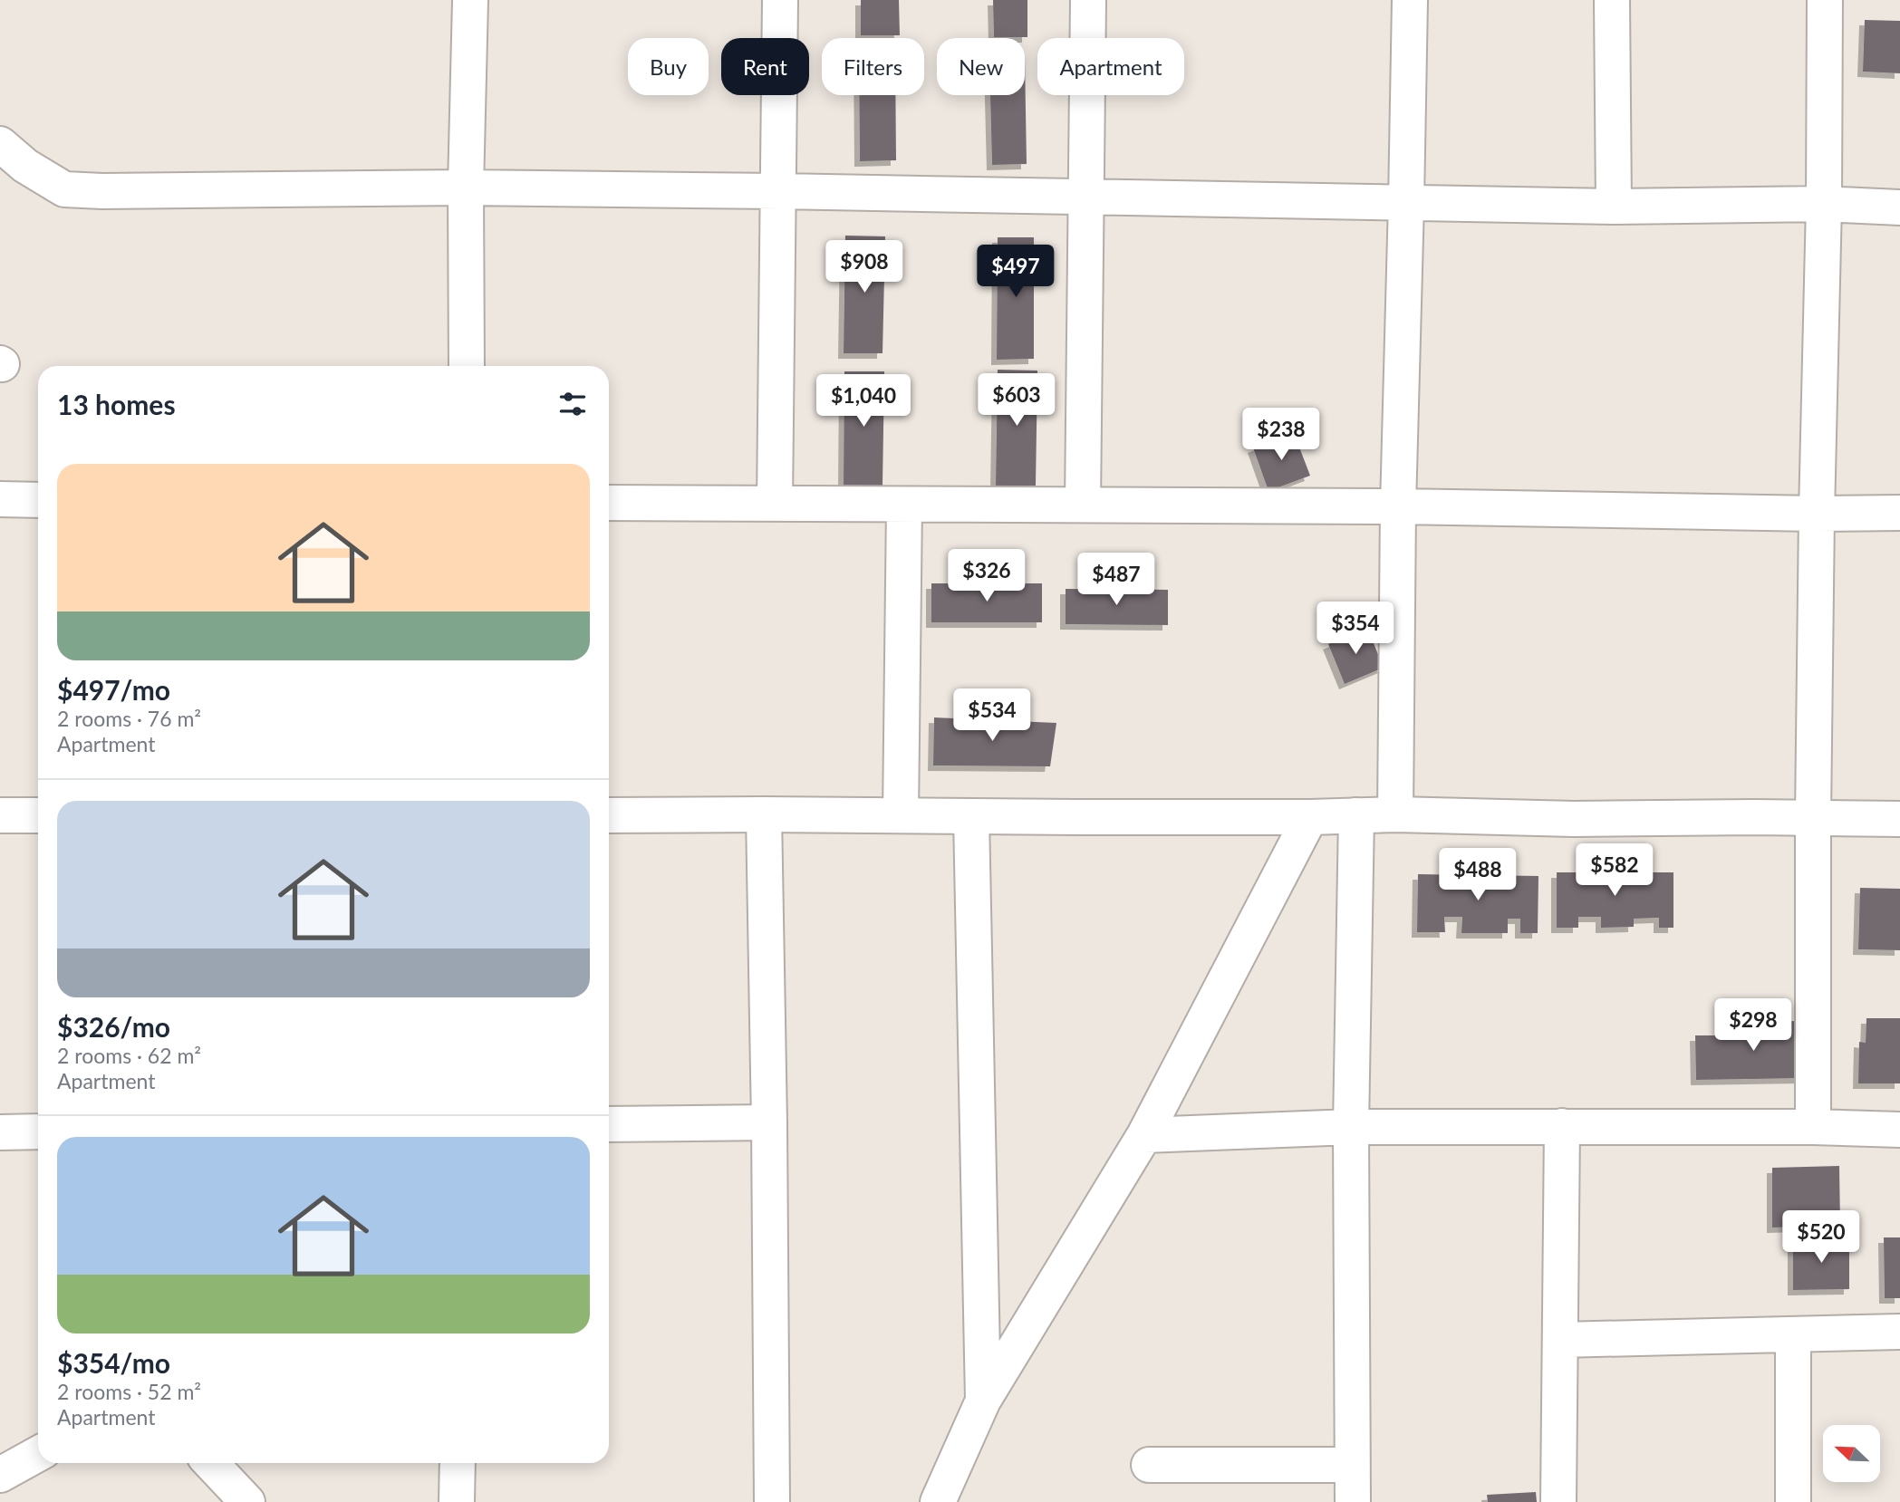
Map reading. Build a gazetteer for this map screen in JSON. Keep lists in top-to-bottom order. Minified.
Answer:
{"north":"top left","page":{"chip":["Buy","Rent","Filters","New","Apartment"],"price":["$908","$497","$603","$1,040","$238","$326","$487","$354","$534","$582","$488","$298","$520"],"heading":"13 homes","list":[{"name":"$497/mo","note":"2 rooms · 76 m² · Apartment"},{"name":"$326/mo","note":"2 rooms · 62 m² · Apartment"},{"name":"$354/mo","note":"2 rooms · 52 m² · Apartment"}]}}
